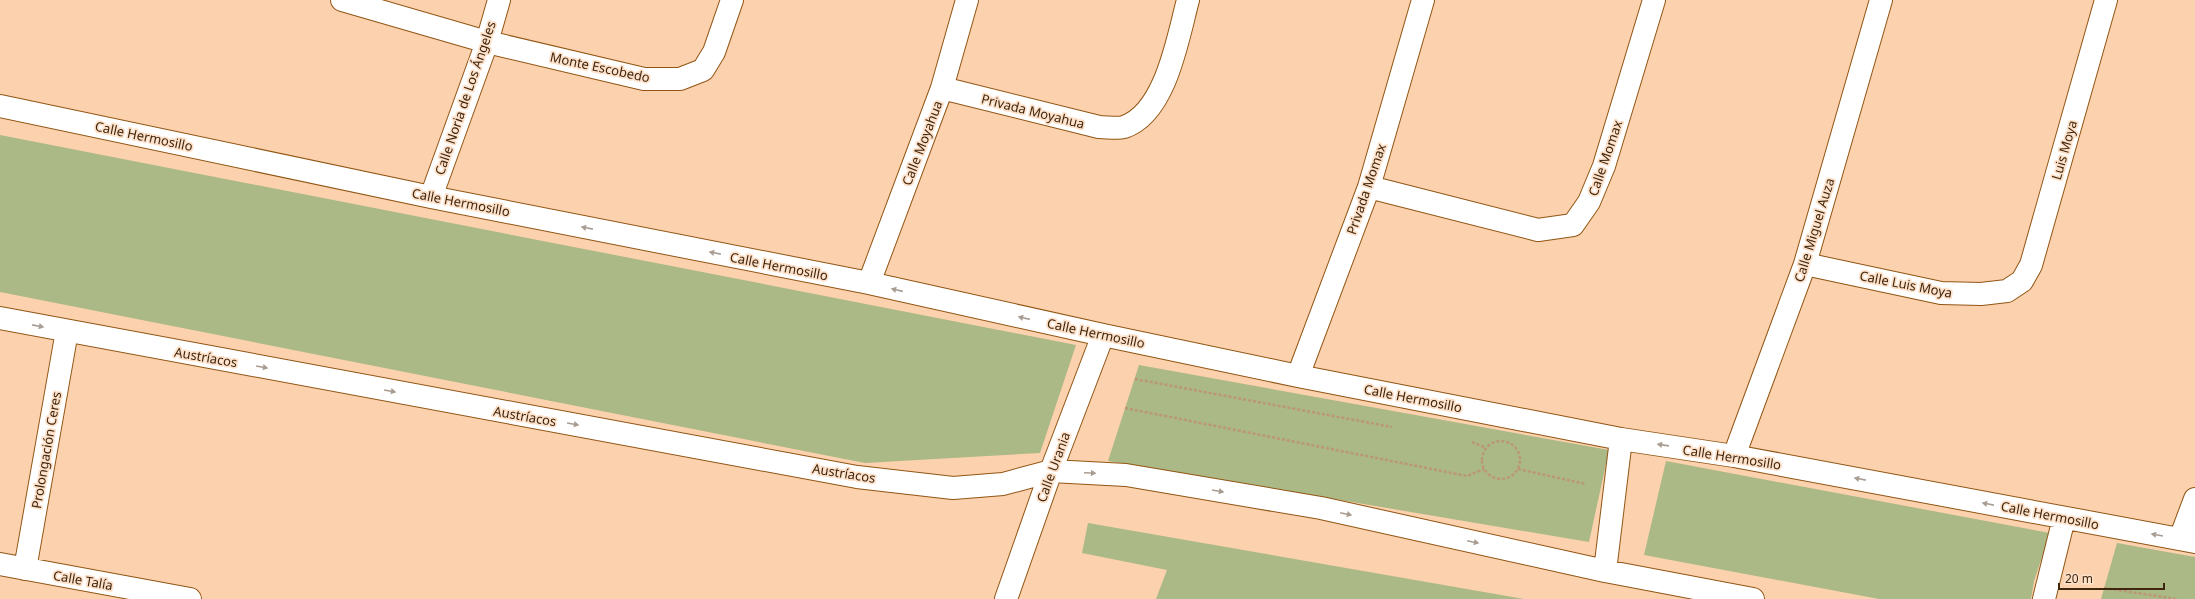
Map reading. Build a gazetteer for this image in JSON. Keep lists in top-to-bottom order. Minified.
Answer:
{"streets":{"street":["Monte Escobedo","Calle Noria de Los Ángeles","Privada Moyahua","Calle Hermosillo","Calle Moyahua","Luis Moya","Calle Momax","Privada Momax","Calle Miguel Auza","Calle Luis Moya","Austríacos","Prolongación Ceres","Calle Urania","Calle Talía"]},"crossings":[["Monte Escobedo","Calle Noria de Los Ángeles"],["Calle Noria de Los Ángeles","Calle Hermosillo"],["Privada Moyahua","Calle Moyahua"],["Calle Hermosillo","Calle Moyahua"],["Calle Hermosillo","Privada Momax"],["Calle Hermosillo","Calle Miguel Auza"],["Calle Hermosillo","Calle Urania"],["Luis Moya","Calle Luis Moya"],["Calle Momax","Privada Momax"],["Calle Miguel Auza","Calle Luis Moya"],["Austríacos","Prolongación Ceres"],["Austríacos","Calle Urania"],["Prolongación Ceres","Calle Talía"]],"one_way":["Calle Hermosillo","Austríacos"],"scale_bar":"20 m"}
